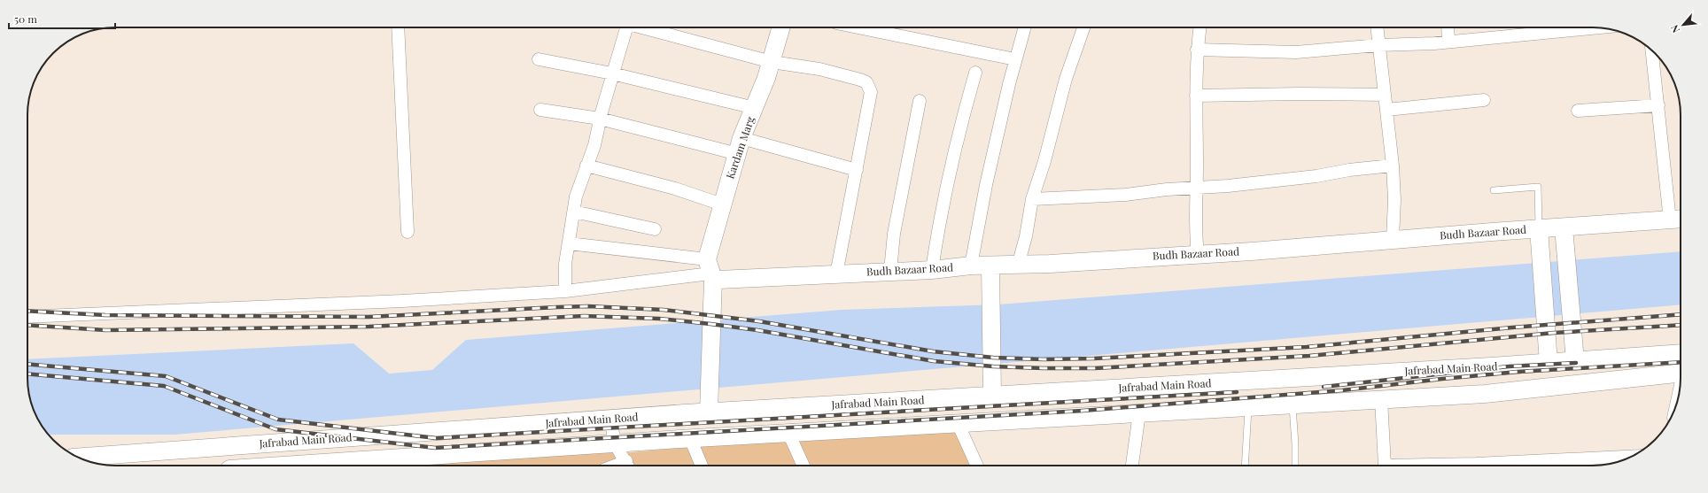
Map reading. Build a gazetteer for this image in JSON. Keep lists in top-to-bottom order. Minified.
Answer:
{"streets":{"main road":["Kardam Marg","Budh Bazaar Road","Jafrabad Main Road"]},"crossings":[["Kardam Marg","Budh Bazaar Road"],["Kardam Marg","Jafrabad Main Road"]],"scale_bar":"50 m","north":"bottom left"}
